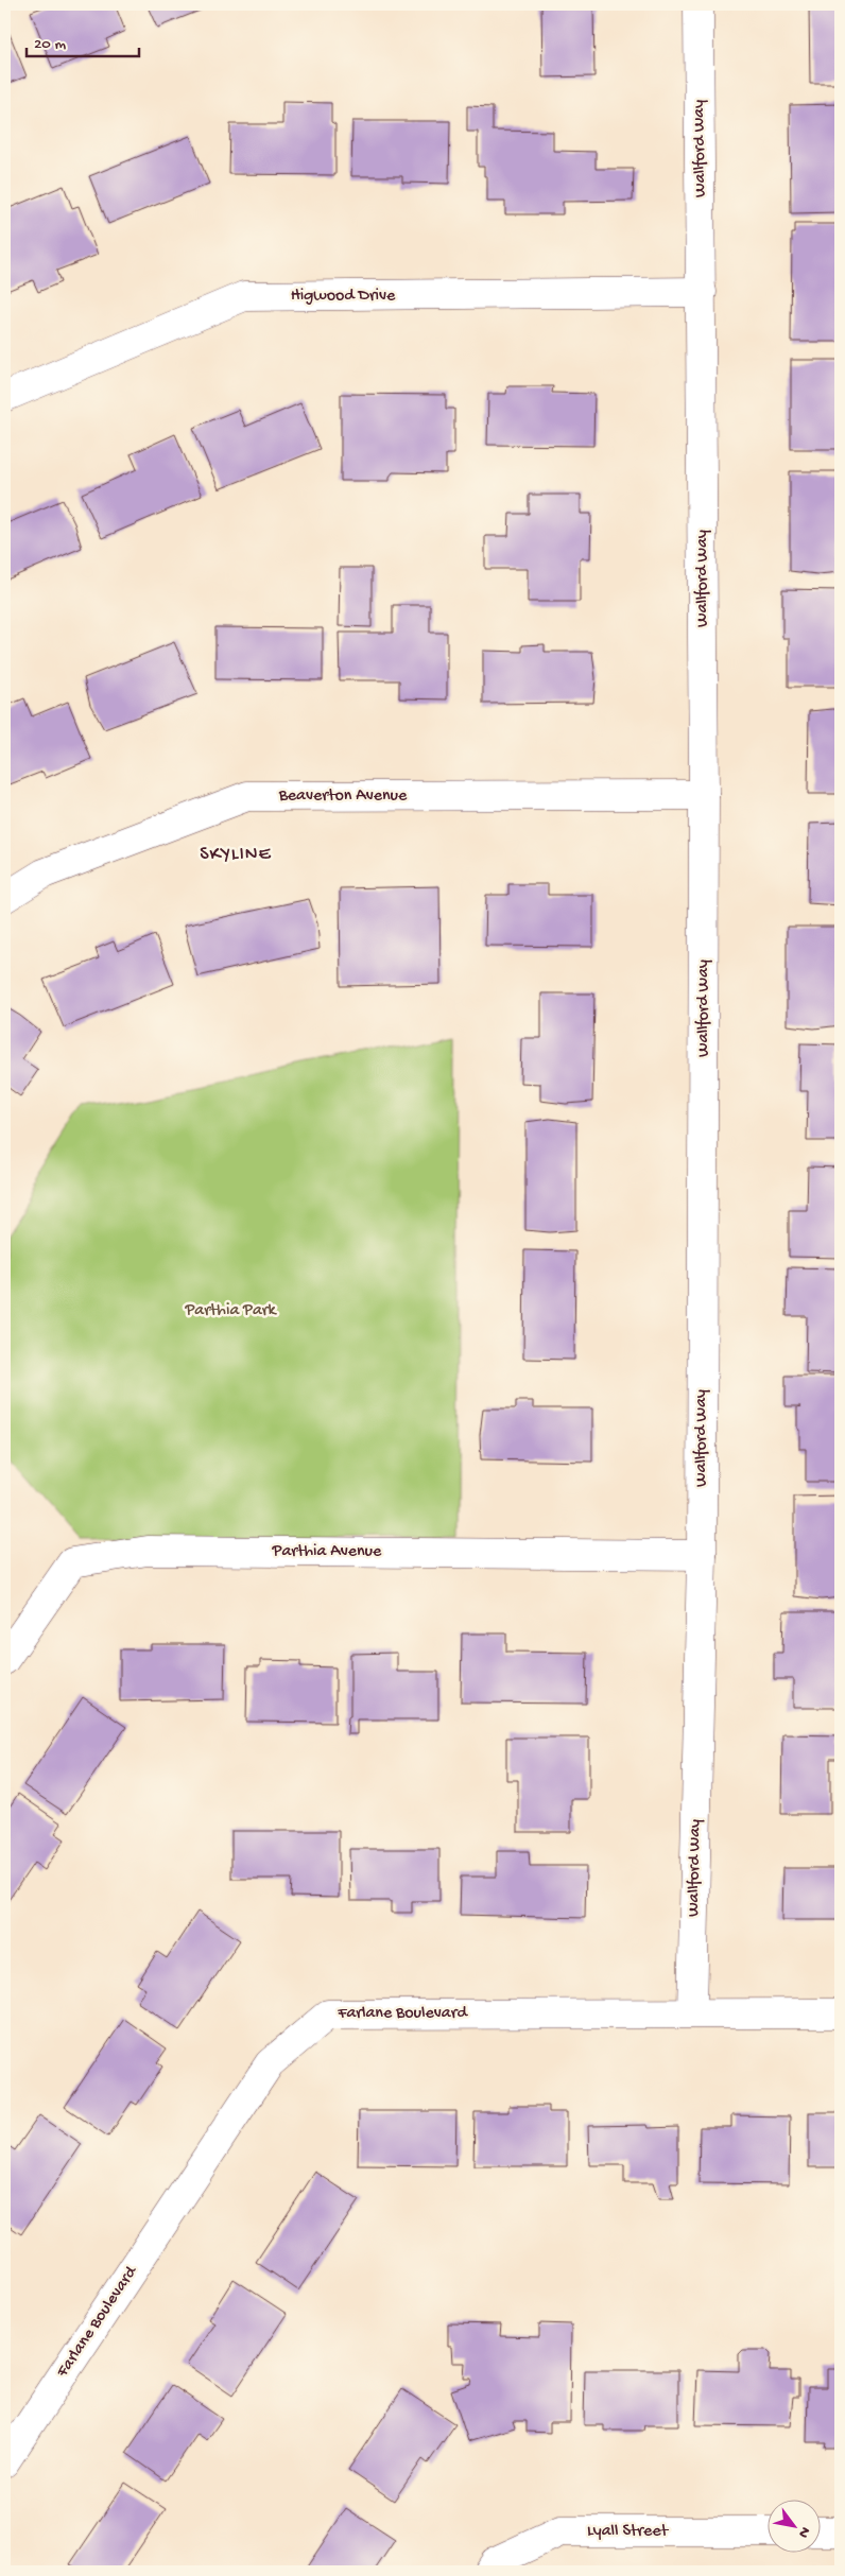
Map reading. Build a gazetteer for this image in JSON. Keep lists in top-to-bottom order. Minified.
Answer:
{"streets":{"street":["Wallford Way","Higwood Drive","Beaverton Avenue","Parthia Avenue","Farlane Boulevard","Lyall Street"]},"crossings":[["Wallford Way","Higwood Drive"],["Wallford Way","Beaverton Avenue"],["Wallford Way","Parthia Avenue"],["Wallford Way","Farlane Boulevard"]],"districts":["SKYLINE"],"parks":["Parthia Park"],"scale_bar":"20 m","north":"bottom right"}
